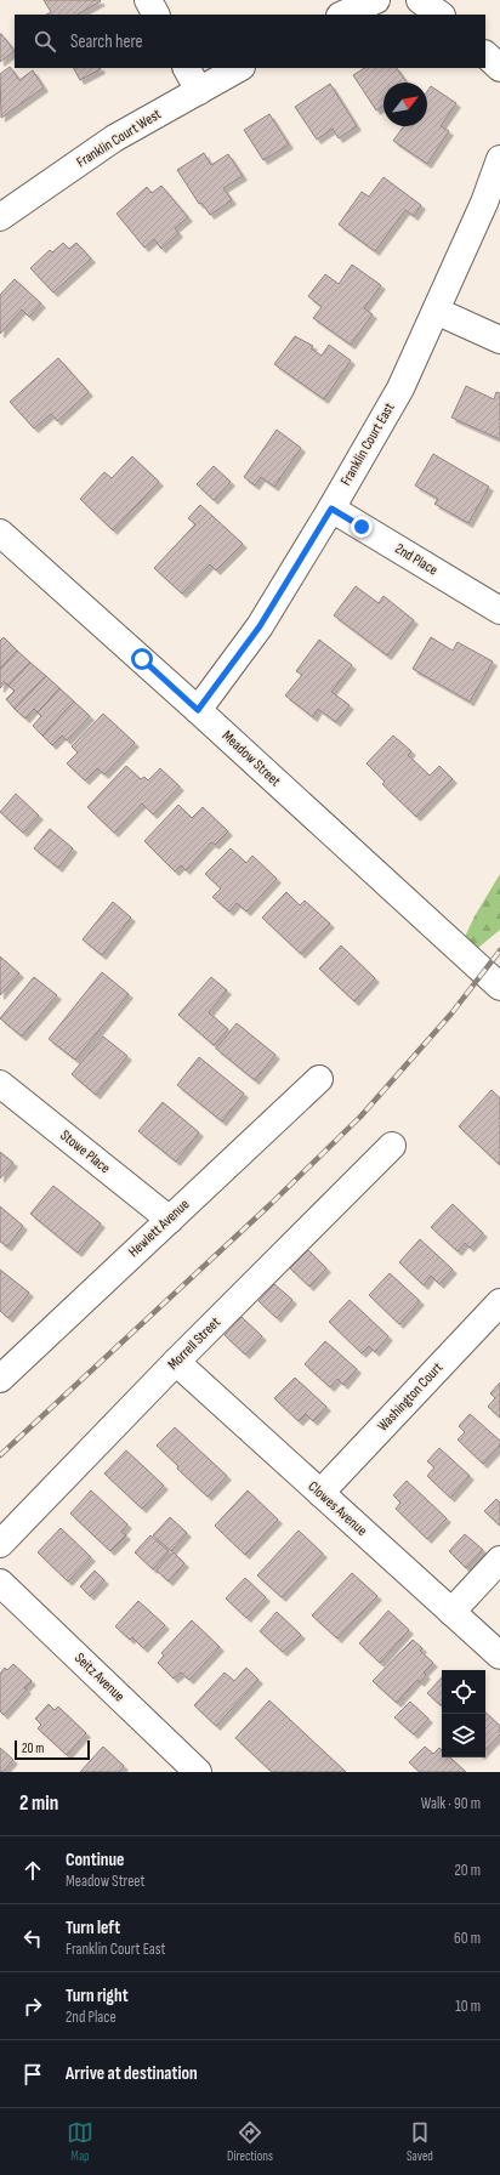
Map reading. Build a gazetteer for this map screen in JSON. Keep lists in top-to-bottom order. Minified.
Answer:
{"streets":{"street":["Franklin Court West","Franklin Court East","2nd Place","Meadow Street","Stowe Place","Hewlett Avenue","Morrell Street","Washington Court","Clowes Avenue","Seitz Avenue"]},"crossings":[["Franklin Court East","2nd Place"],["Franklin Court East","Meadow Street"],["Stowe Place","Hewlett Avenue"],["Morrell Street","Clowes Avenue"],["Washington Court","Clowes Avenue"]],"scale_bar":"20 m","north":"top right","page":{"search":"Search here","scale":"20 m","heading":["2 min","Walk · 90 m"],"list":[["Continue","Meadow Street","20 m"],["Turn left","Franklin Court East","60 m"],["Turn right","2nd Place","10 m"],"Arrive at destination"],"nav":["Map","Directions","Saved"]}}
